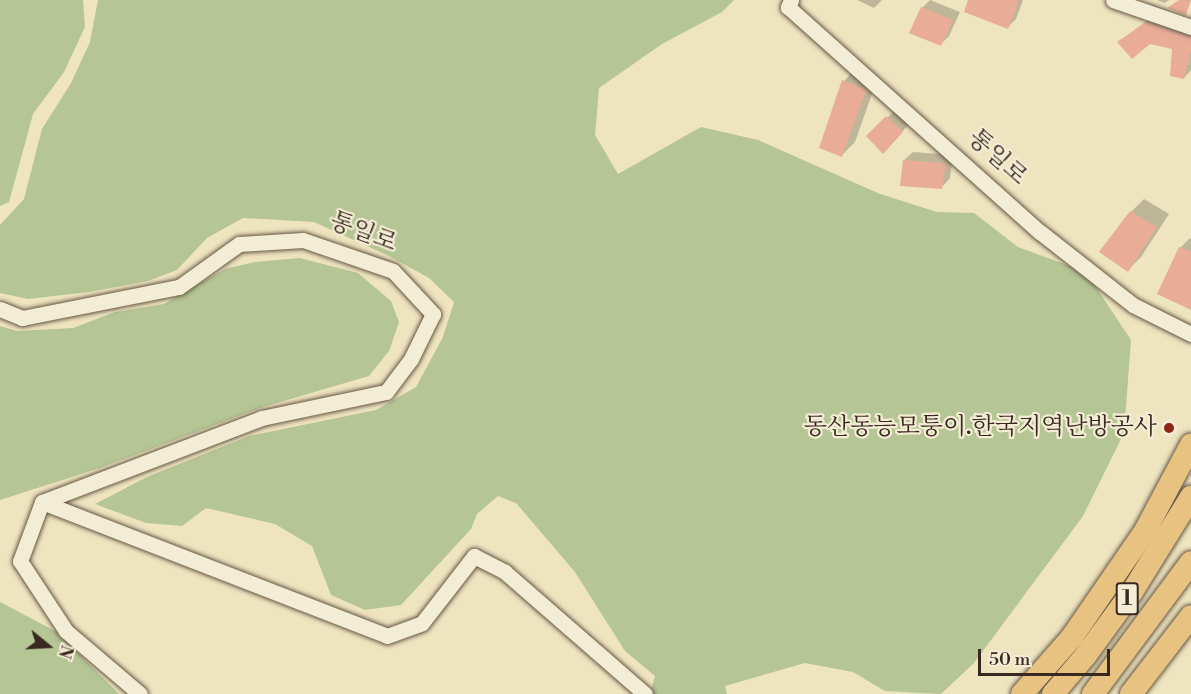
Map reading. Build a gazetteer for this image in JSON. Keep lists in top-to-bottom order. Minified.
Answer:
{"streets":{"main road":["1"],"street":["통일로"]},"places":["동산동능모퉁이.한국지역난방공사"],"scale_bar":"50 m","north":"right"}
